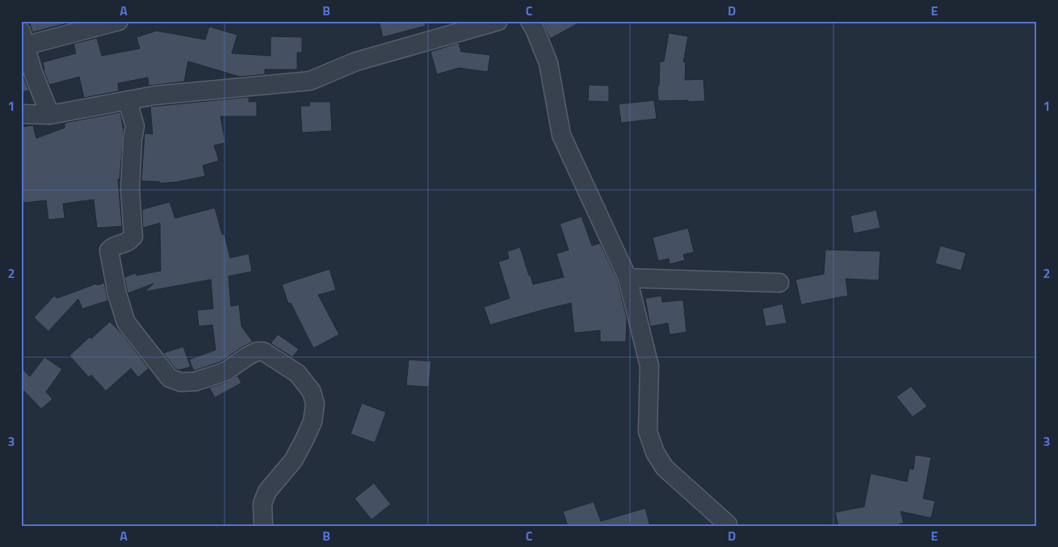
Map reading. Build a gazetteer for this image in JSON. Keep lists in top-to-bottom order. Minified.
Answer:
{"grid":{"columns":["A","B","C","D","E"],"rows":["1","2","3"]}}
